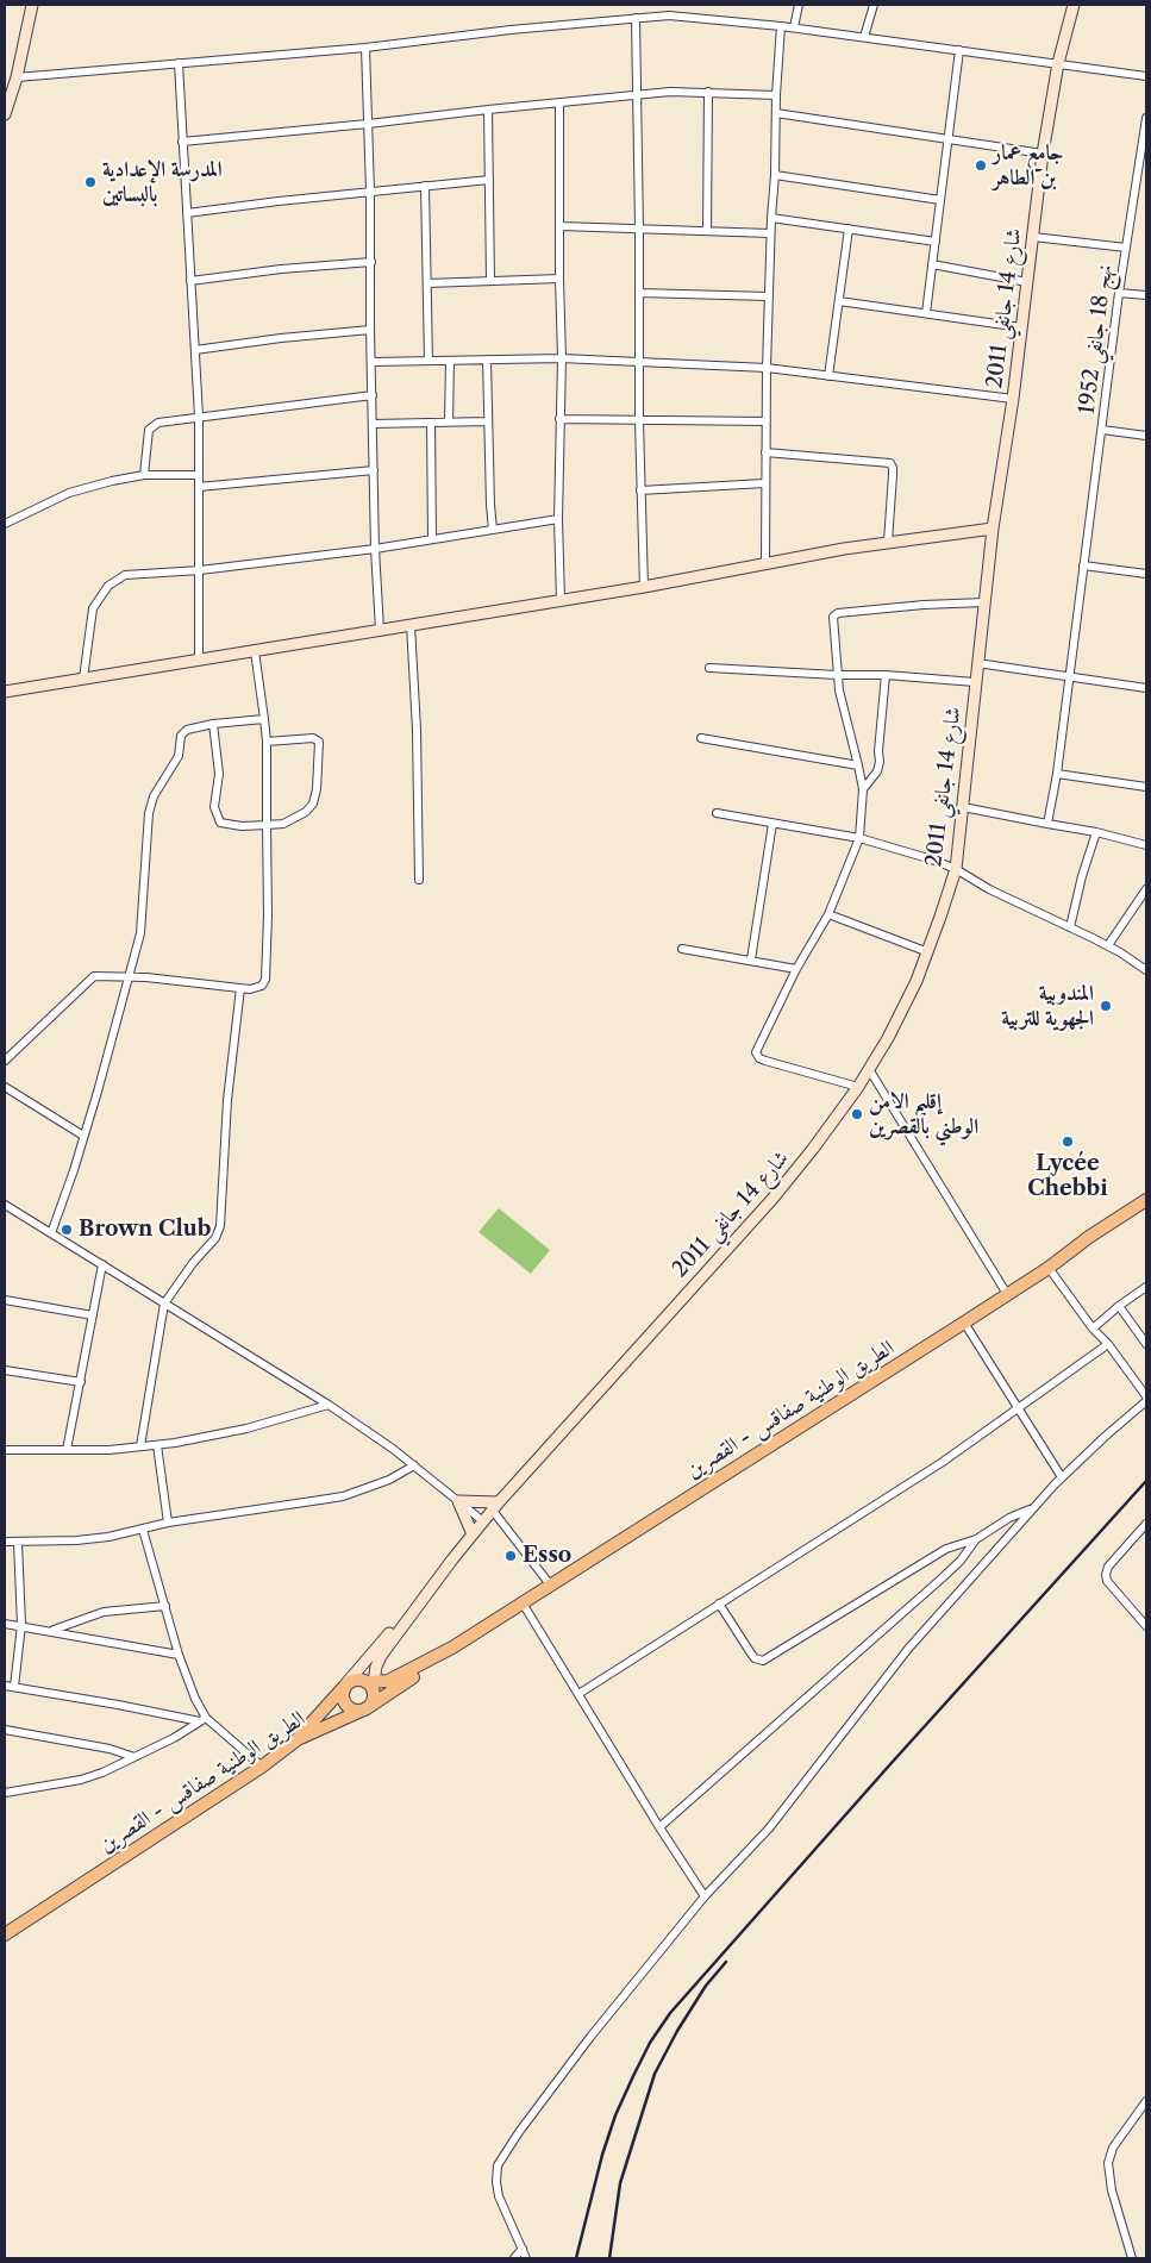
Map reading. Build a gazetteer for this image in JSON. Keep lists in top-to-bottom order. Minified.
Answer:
{"streets":{"main road":["شارع 14 جانفي 2011","الطريق الوطنية صفاقس - القصرين"],"street":["نهج 18 جانفي 1952"]},"crossings":[["شارع 14 جانفي 2011","الطريق الوطنية صفاقس - القصرين"]],"places":["جامع عمار بن الطاهر","المدرسة الإعدادية بالبساتين","المندوبية الجهوية للتربية","إقليم الامن الوطني بالقصرين","Lycée Chebbi","Brown Club","Esso"]}
